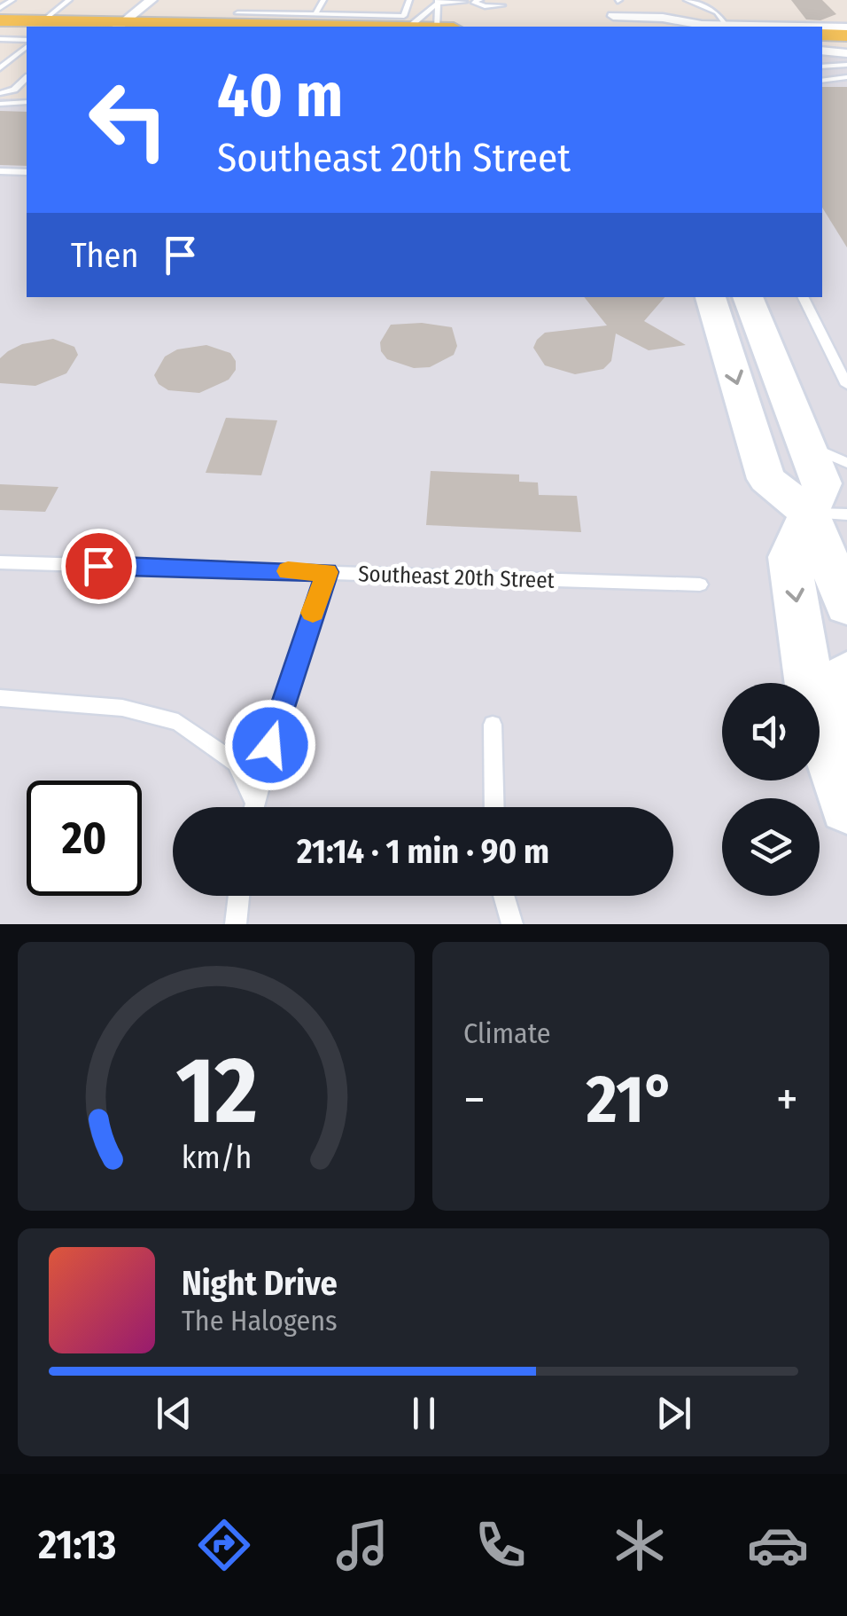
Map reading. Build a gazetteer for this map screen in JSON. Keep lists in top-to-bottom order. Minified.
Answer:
{"streets":{"lane":["Southeast 20th Street"]},"page":{"turn":["40 m","Southeast 20th Street"],"then":"Then","limit":"20","trip":"21:14 · 1 min · 90 m","tile":"Climate","heat":["−","21°","+"],"song":["Night Drive","The Halogens"],"tabs":"21:13","gauge":["12","km/h"]}}
